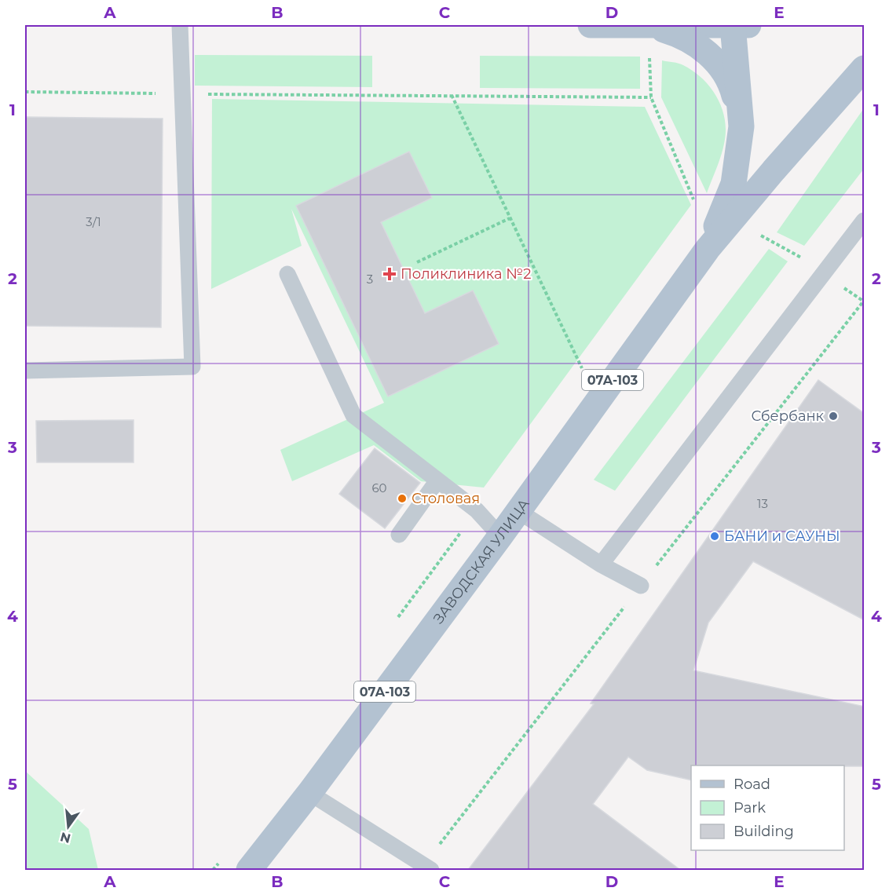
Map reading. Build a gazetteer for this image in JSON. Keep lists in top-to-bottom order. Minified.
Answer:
{"streets":{"main road":["07А-103","ЗАВОДСКАЯ УЛИЦА"]},"places":{"health":["Поликлиника №2"],"other":["Сбербанк","Столовая","БАНИ и САУНЫ"]},"house_numbers":["3/1","3","60","13"],"legend":["Road","Park","Building"],"north":"bottom","grid":{"columns":["A","B","C","D","E"],"rows":["1","2","3","4","5"]}}
